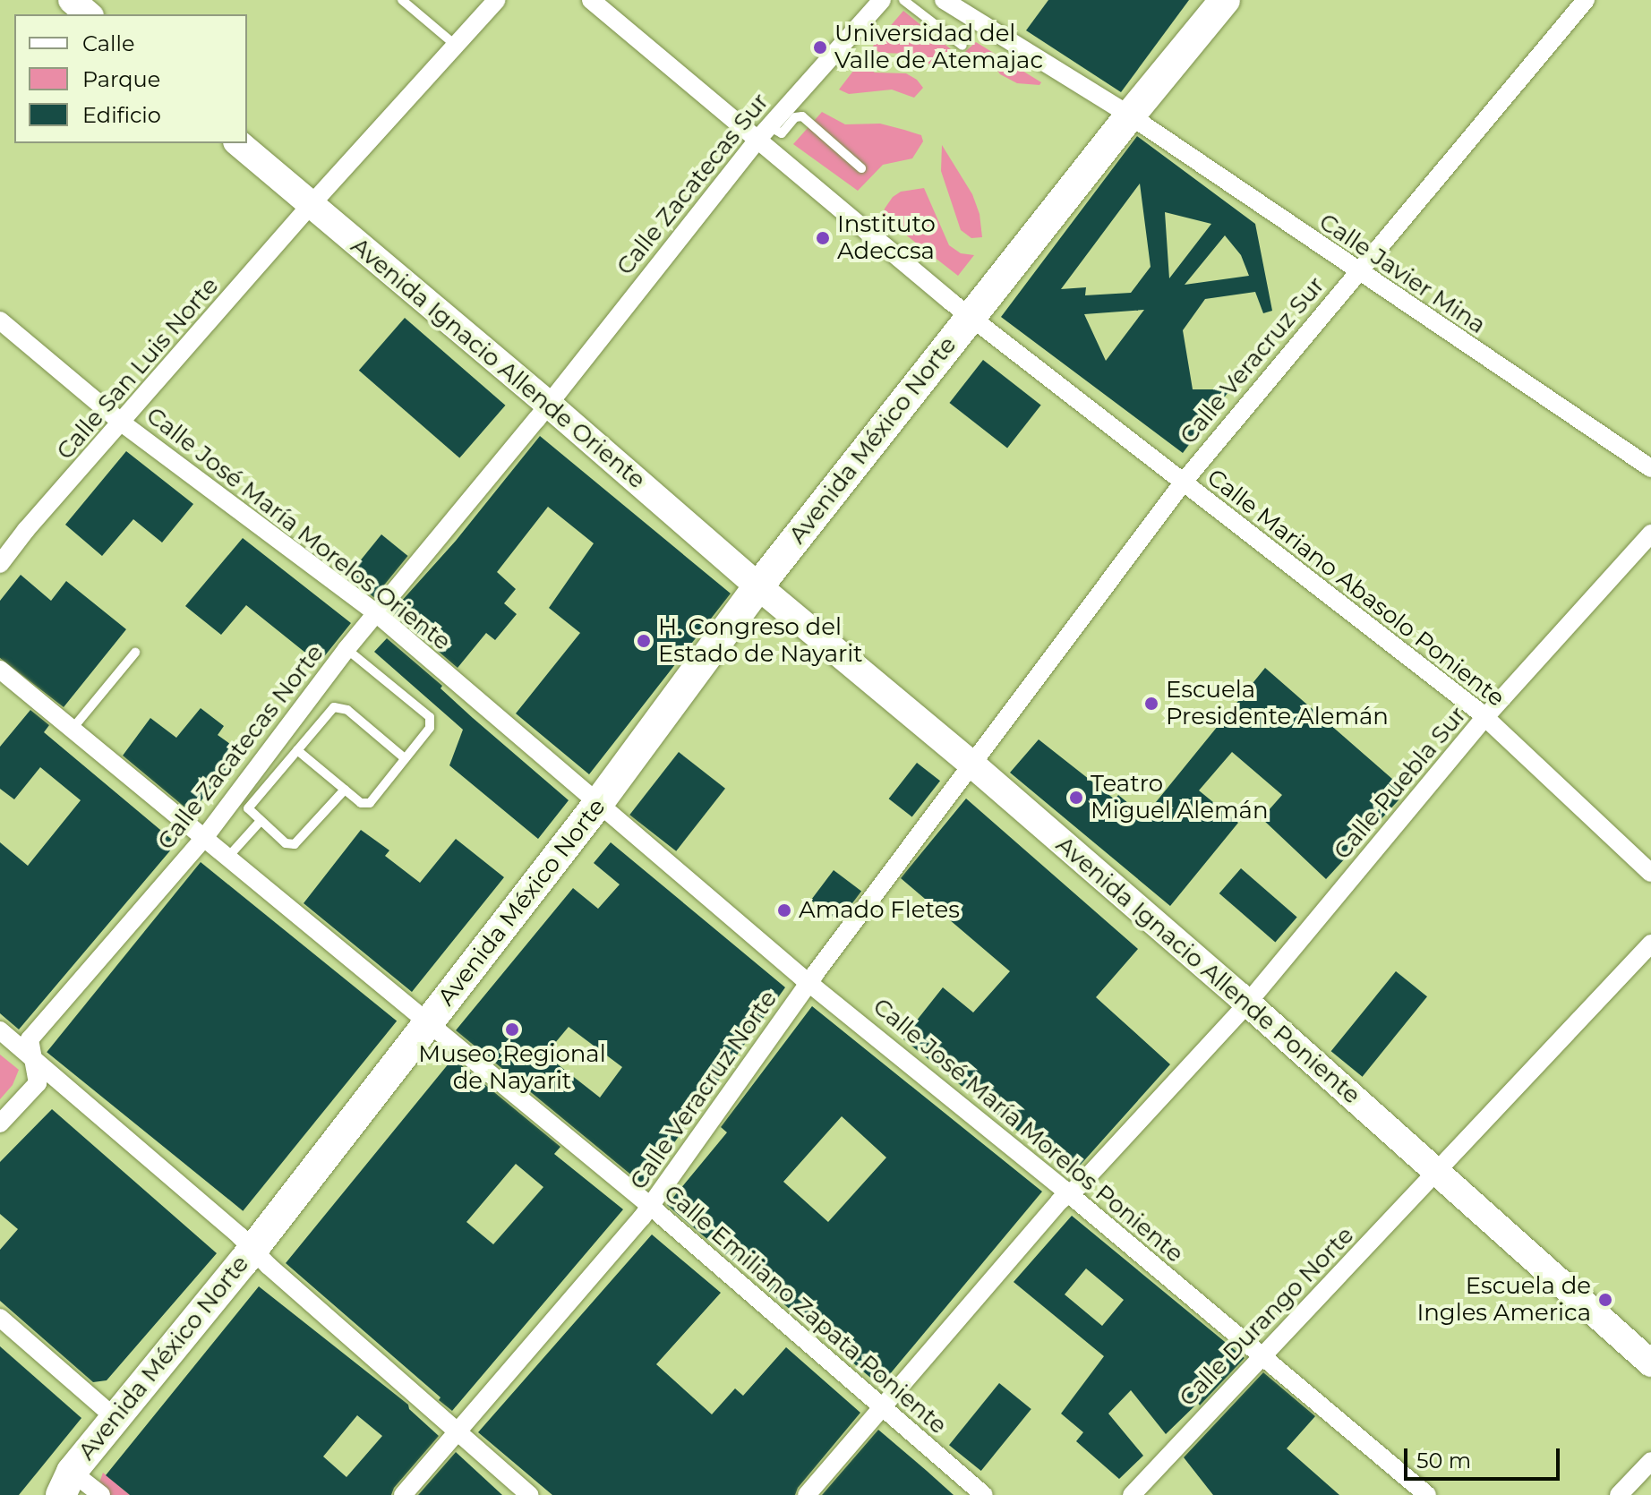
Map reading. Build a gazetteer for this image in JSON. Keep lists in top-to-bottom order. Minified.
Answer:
{"streets":{"main road":["Avenida Ignacio Allende Oriente","Avenida México Norte","Avenida Ignacio Allende Poniente"],"street":["Calle Zacatecas Sur","Calle Javier Mina","Calle Veracruz Sur","Calle San Luis Norte","Calle José María Morelos Oriente","Calle Mariano Abasolo Poniente","Calle Zacatecas Norte","Calle Puebla Sur","Calle Veracruz Norte","Calle José María Morelos Poniente","Calle Emiliano Zapata Poniente","Calle Durango Norte"]},"crossings":[["Calle Zacatecas Sur","Avenida Ignacio Allende Oriente"],["Calle Zacatecas Sur","Calle Mariano Abasolo Poniente"],["Calle Zacatecas Sur","Calle Zacatecas Norte"],["Calle Javier Mina","Calle Veracruz Sur"],["Calle Javier Mina","Avenida México Norte"],["Calle Veracruz Sur","Calle Mariano Abasolo Poniente"],["Calle Veracruz Sur","Avenida Ignacio Allende Poniente"],["Calle Veracruz Sur","Calle Veracruz Norte"],["Avenida Ignacio Allende Oriente","Calle San Luis Norte"],["Avenida Ignacio Allende Oriente","Avenida México Norte"],["Avenida Ignacio Allende Oriente","Calle Zacatecas Norte"],["Avenida Ignacio Allende Oriente","Avenida Ignacio Allende Poniente"],["Calle San Luis Norte","Calle José María Morelos Oriente"],["Avenida México Norte","Calle José María Morelos Oriente"],["Avenida México Norte","Calle Mariano Abasolo Poniente"],["Avenida México Norte","Avenida Ignacio Allende Poniente"],["Avenida México Norte","Calle José María Morelos Poniente"],["Avenida México Norte","Calle Emiliano Zapata Poniente"],["Calle José María Morelos Oriente","Calle Zacatecas Norte"],["Calle José María Morelos Oriente","Calle José María Morelos Poniente"],["Calle Mariano Abasolo Poniente","Calle Puebla Sur"],["Calle Zacatecas Norte","Calle Emiliano Zapata Poniente"],["Calle Puebla Sur","Avenida Ignacio Allende Poniente"],["Calle Puebla Sur","Calle José María Morelos Poniente"],["Calle Puebla Sur","Calle Emiliano Zapata Poniente"],["Avenida Ignacio Allende Poniente","Calle Veracruz Norte"],["Avenida Ignacio Allende Poniente","Calle Durango Norte"],["Calle Veracruz Norte","Calle José María Morelos Poniente"],["Calle Veracruz Norte","Calle Emiliano Zapata Poniente"],["Calle José María Morelos Poniente","Calle Durango Norte"]],"places":["Universidad del Valle de Atemajac","Instituto Adeccsa","H. Congreso del Estado de Nayarit","Escuela Presidente Alemán","Teatro Miguel Alemán","Amado Fletes","Museo Regional de Nayarit","Escuela de Ingles America"],"legend":["Calle","Parque","Edificio"],"scale_bar":"50 m"}
